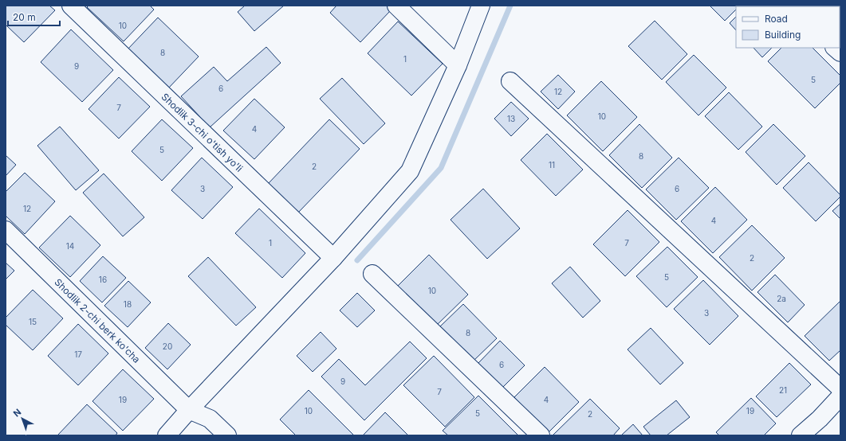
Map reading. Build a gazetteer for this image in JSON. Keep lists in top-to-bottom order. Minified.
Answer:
{"streets":{"street":["Shodlik 3-chi o'tish yo'li","Shodlik 2-chi berk ko'cha"]},"house_numbers":["10","8","1","9","5","6","12","7","10","13","4","5","8","11","2","3","6","12","4","1","7","14","2","5","16","10","2a","18","3","15","8","20","17","6","9","21","7","19","4","10","19","5","2"],"legend":["Road","Building"],"scale_bar":"20 m","north":"top left"}
